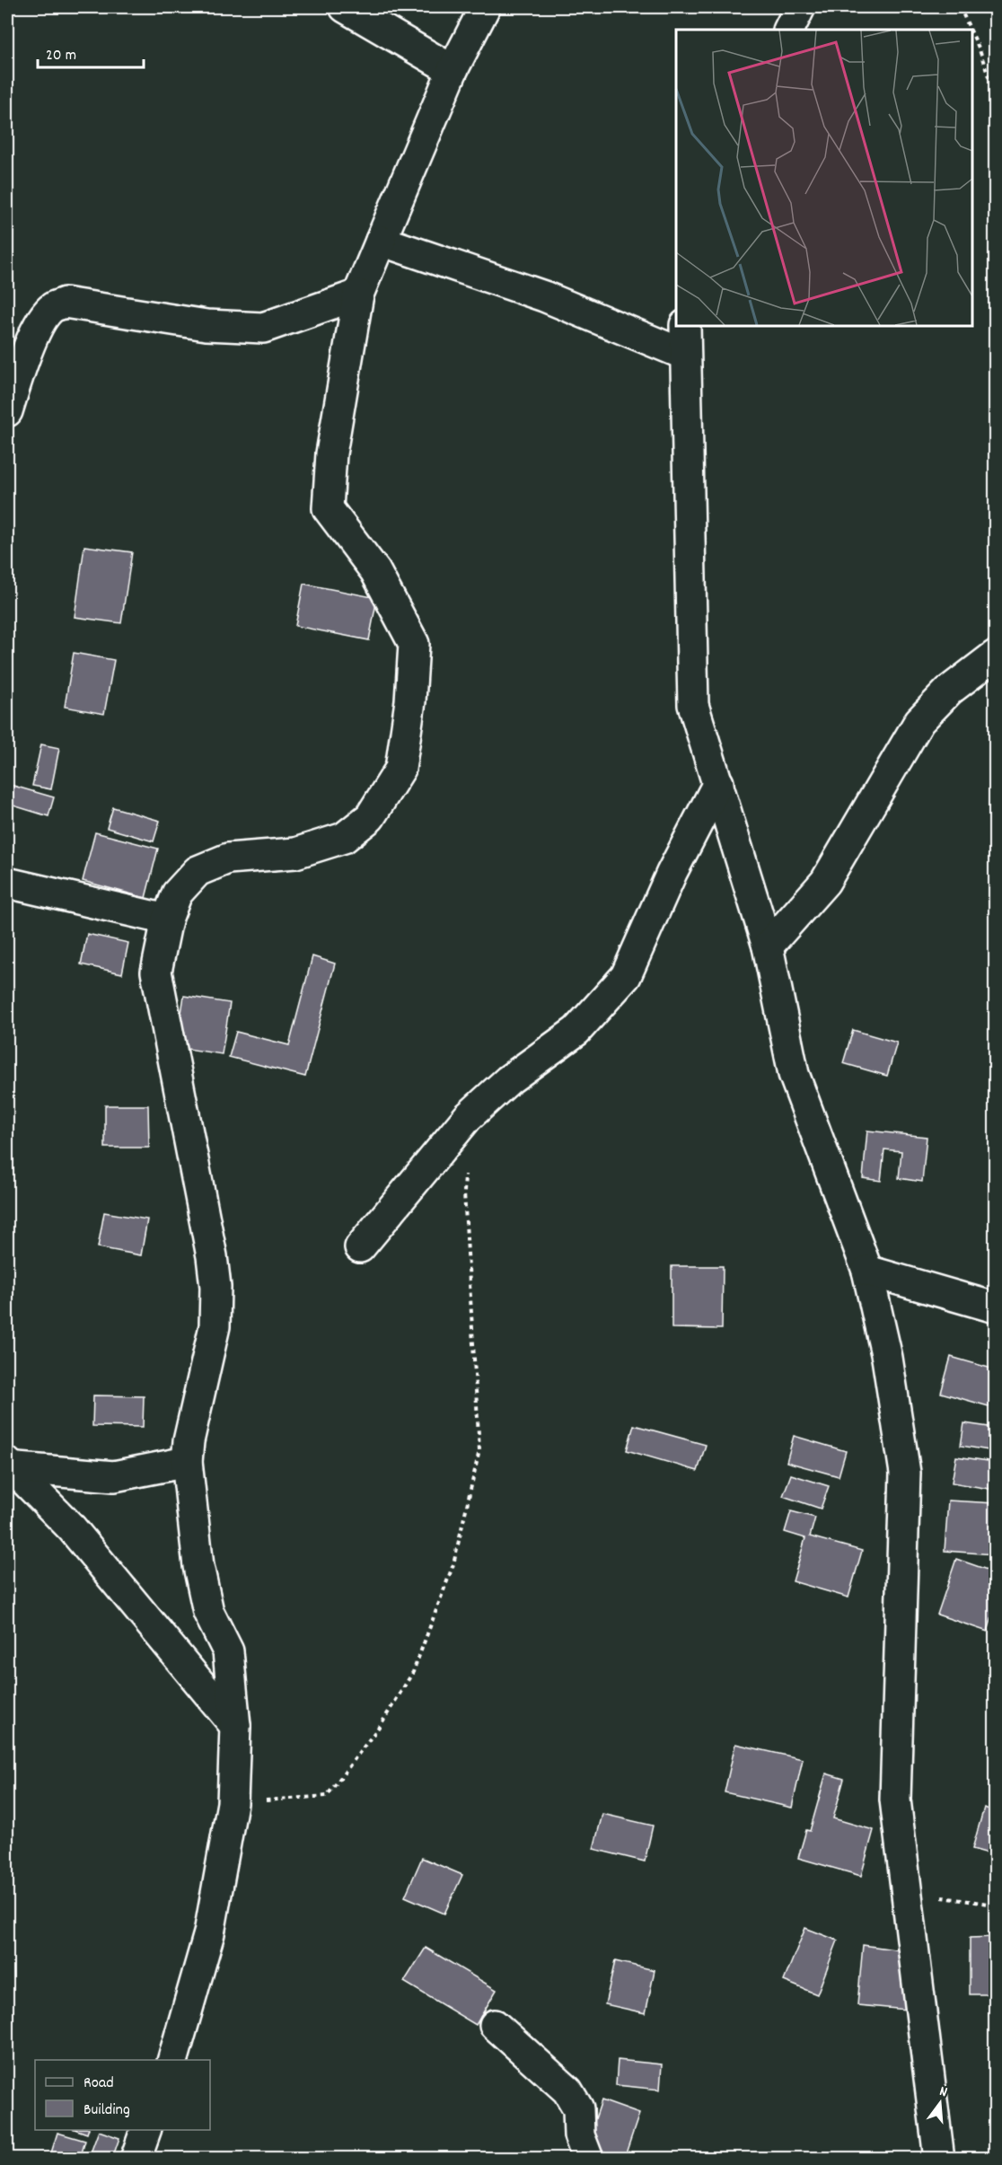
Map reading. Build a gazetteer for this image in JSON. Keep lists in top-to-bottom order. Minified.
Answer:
{"legend":["Road","Building"],"scale_bar":"20 m","north":"top"}
